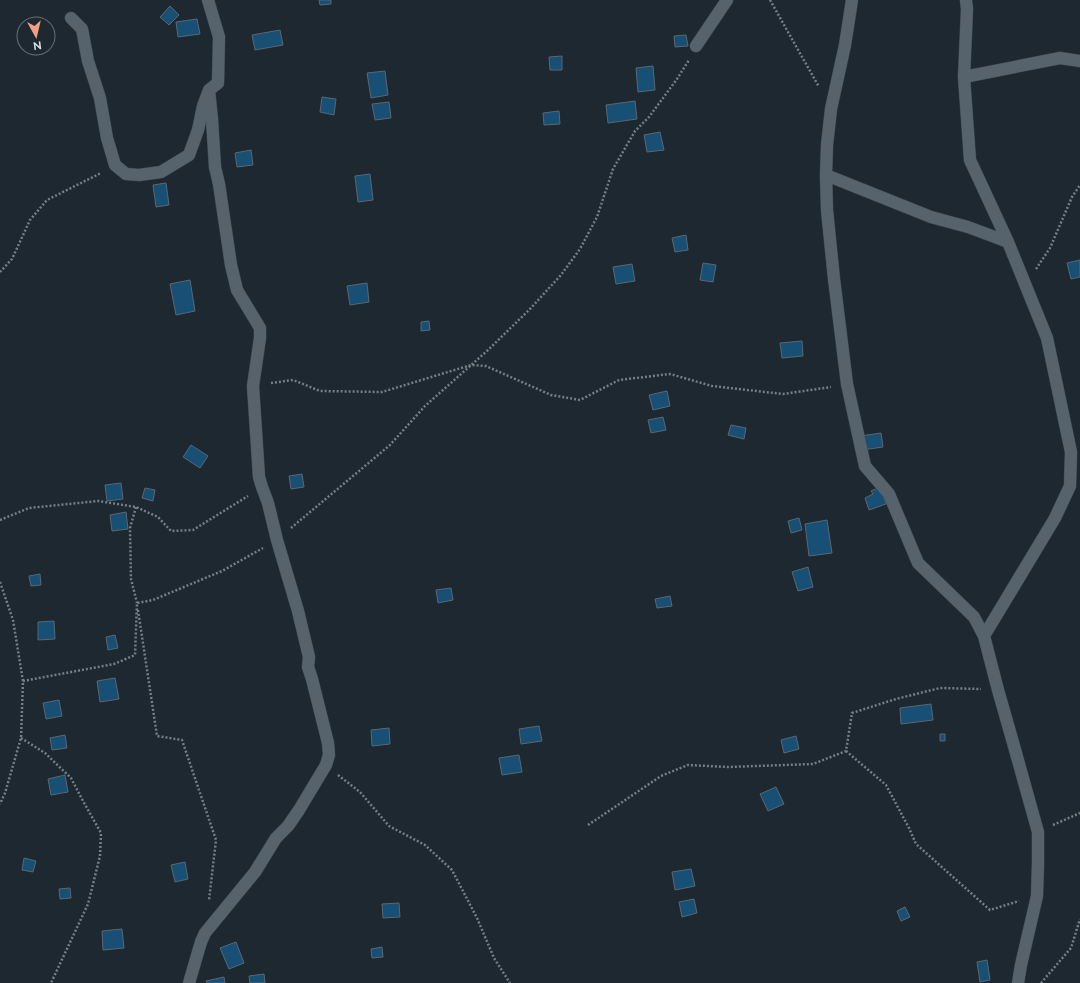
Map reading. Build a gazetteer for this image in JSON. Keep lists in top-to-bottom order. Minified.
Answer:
{"north":"bottom"}
